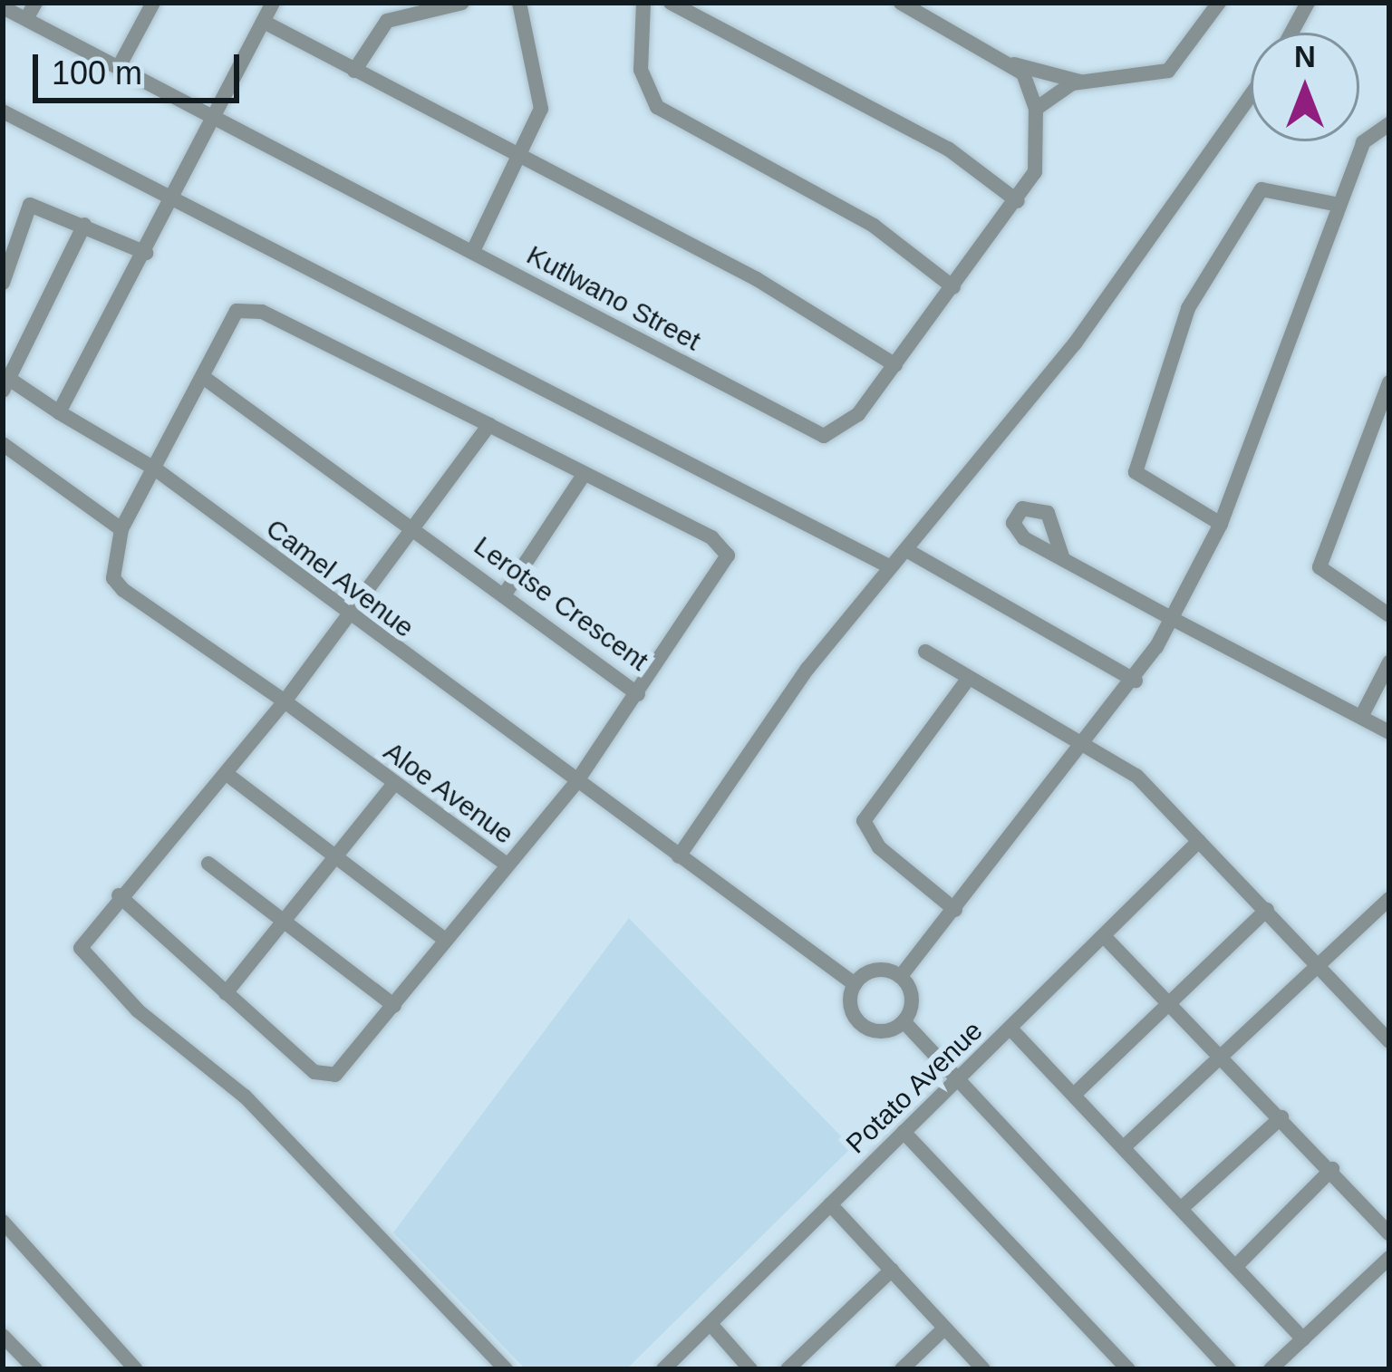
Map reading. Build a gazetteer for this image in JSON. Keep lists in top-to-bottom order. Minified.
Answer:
{"streets":{"street":["Kutlwano Street","Camel Avenue","Lerotse Crescent","Aloe Avenue","Potato Avenue"]},"crossings":[["Camel Avenue","Aloe Avenue"],["Lerotse Crescent","Aloe Avenue"]],"scale_bar":"100 m","north":"top"}
